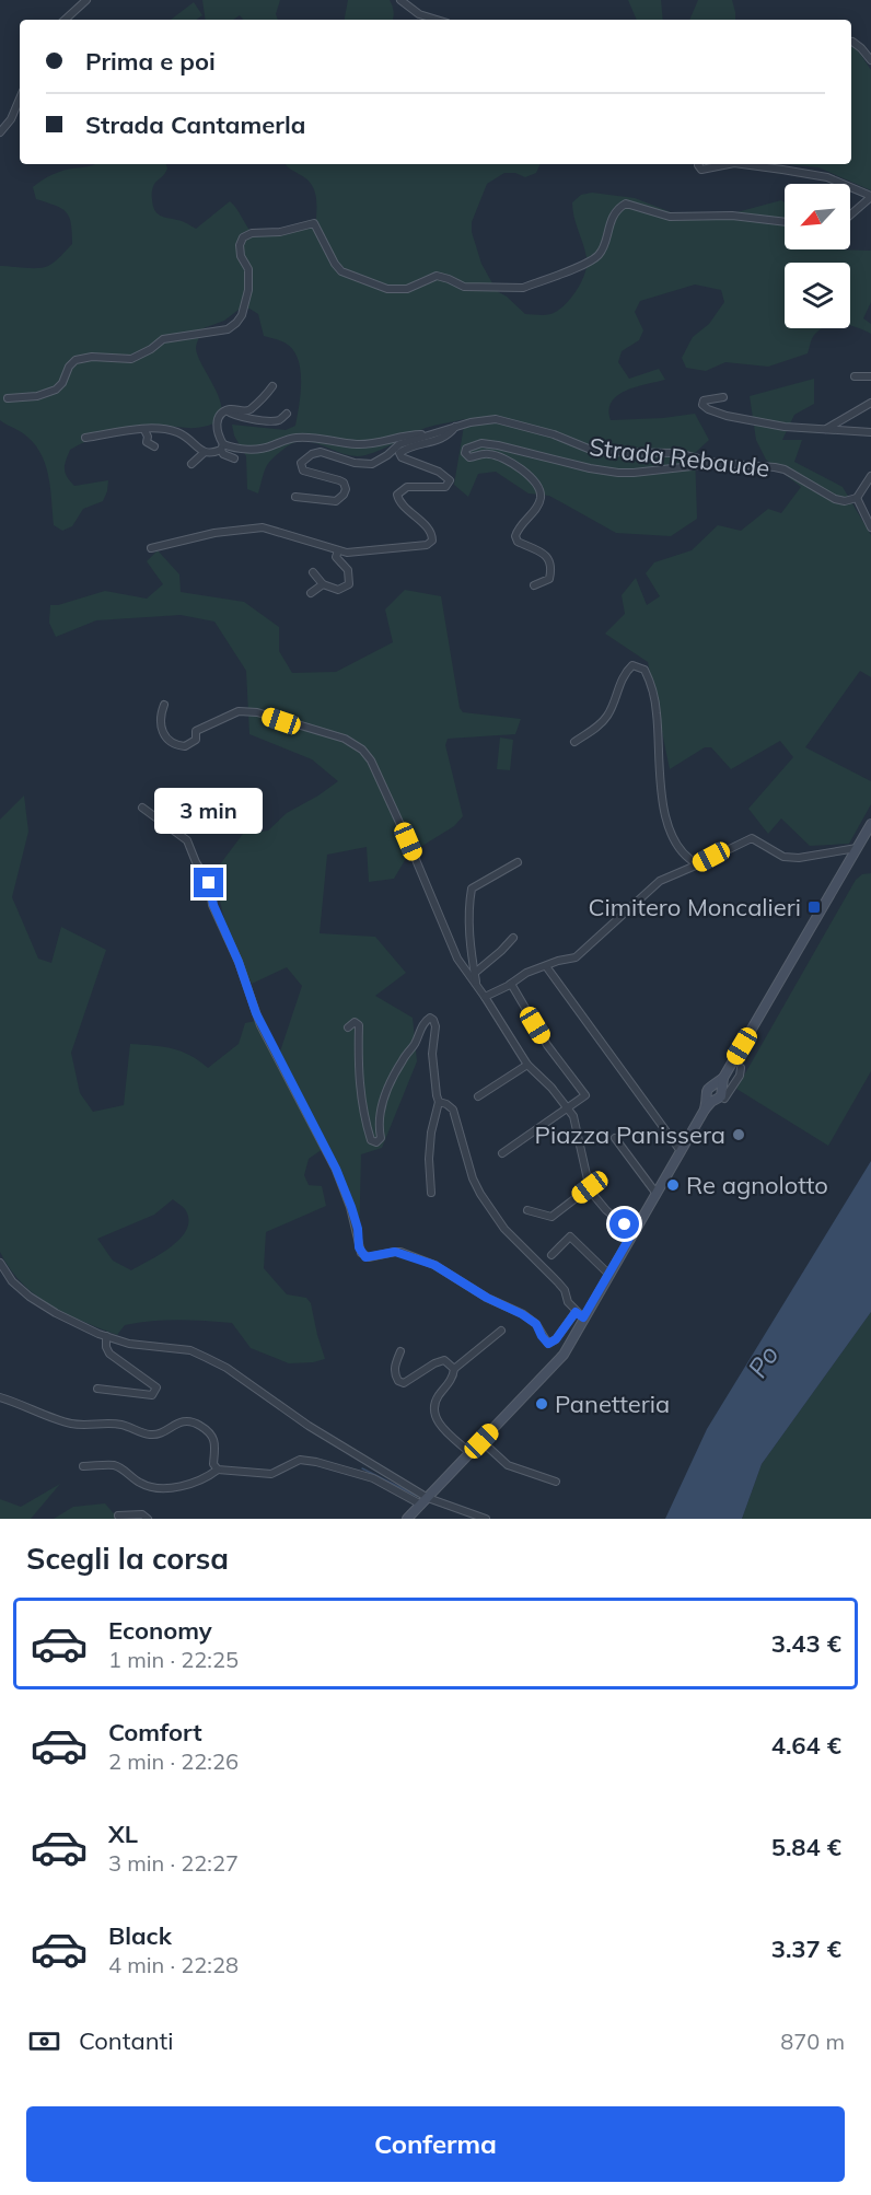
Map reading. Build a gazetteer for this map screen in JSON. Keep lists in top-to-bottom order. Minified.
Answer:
{"streets":{"street":["Strada Rebaude"]},"water":["Po"],"places":{"transit":["Cimitero Moncalieri"],"other":["Piazza Panissera","Re agnolotto","Panetteria"]},"north":"bottom left","page":{"banner":["Prima e poi","Strada Cantamerla"],"bubble":"3 min","heading":"Scegli la corsa","list":[{"name":"Economy","note":"1 min · 22:25","value":"3.43 €"},{"name":"Comfort","note":"2 min · 22:26","value":"4.64 €"},{"name":"XL","note":"3 min · 22:27","value":"5.84 €"},{"name":"Black","note":"4 min · 22:28","value":"3.37 €"}],"pay":["Contanti","870 m"],"buttons":"Conferma"}}
